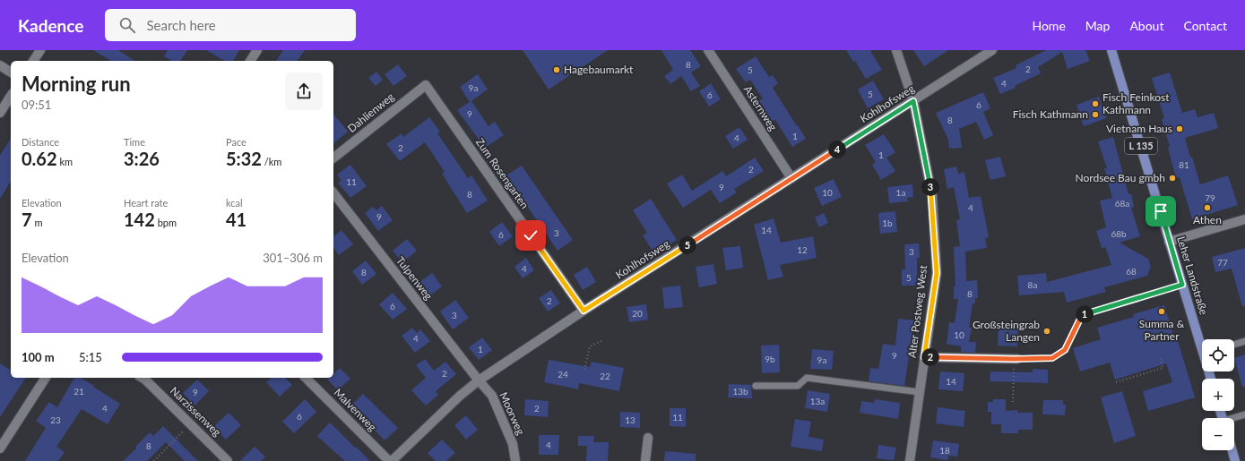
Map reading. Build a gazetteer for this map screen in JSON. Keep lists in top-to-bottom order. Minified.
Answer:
{"streets":{"main road":["L 135","Leher Landstraße"],"street":["Kohlhofsweg","Asternweg","Dahlienweg","Zum Rosengarten","Tulpenweg","Alter Postweg West","Malvenweg","Narzissenweg","Moorweg"]},"crossings":[["Kohlhofsweg","Asternweg"],["Kohlhofsweg","Zum Rosengarten"],["Kohlhofsweg","Tulpenweg"],["Kohlhofsweg","Alter Postweg West"],["Kohlhofsweg","Malvenweg"],["Kohlhofsweg","Moorweg"],["Dahlienweg","Zum Rosengarten"],["Tulpenweg","Moorweg"]],"places":["Hagebaumarkt","Fisch Feinkost Kathmann","Fisch Kathmann","Vietnam Haus","Nordsee Bau gmbh","Athen","Summa & Partner","Großsteingrab Langen"],"house_numbers":["8","2","5","4","9a","5","6","6","9","8","1","4","2","1","81","2","11","9","10","1a","8","79","68a","4","9","1b","14","3","68b","6","12","3","77","4","68","8","5","8a","8","2","6","20","3","10","4","1","9","9b","9a","2","24","22","14","21","13b","9","13a","4","2","6","11","23","13","4","8","18"],"page":{"header":"Kadence","search":"Search here","nav":["Home","Map","About","Contact"],"heading":["Morning run","09:51"],"stats":[["Distance","0.62 km"],["Time","3:26"],["Pace","5:32 /km"],["Elevation","7 m"],["Heart rate","142 bpm"],["kcal","41"]],"pins":["4","3","5","1","2"],"chart":["Elevation","301–306 m"],"map_buttons":["+","−"],"list":[{"name":"100 m","note":"5:15"}]}}
